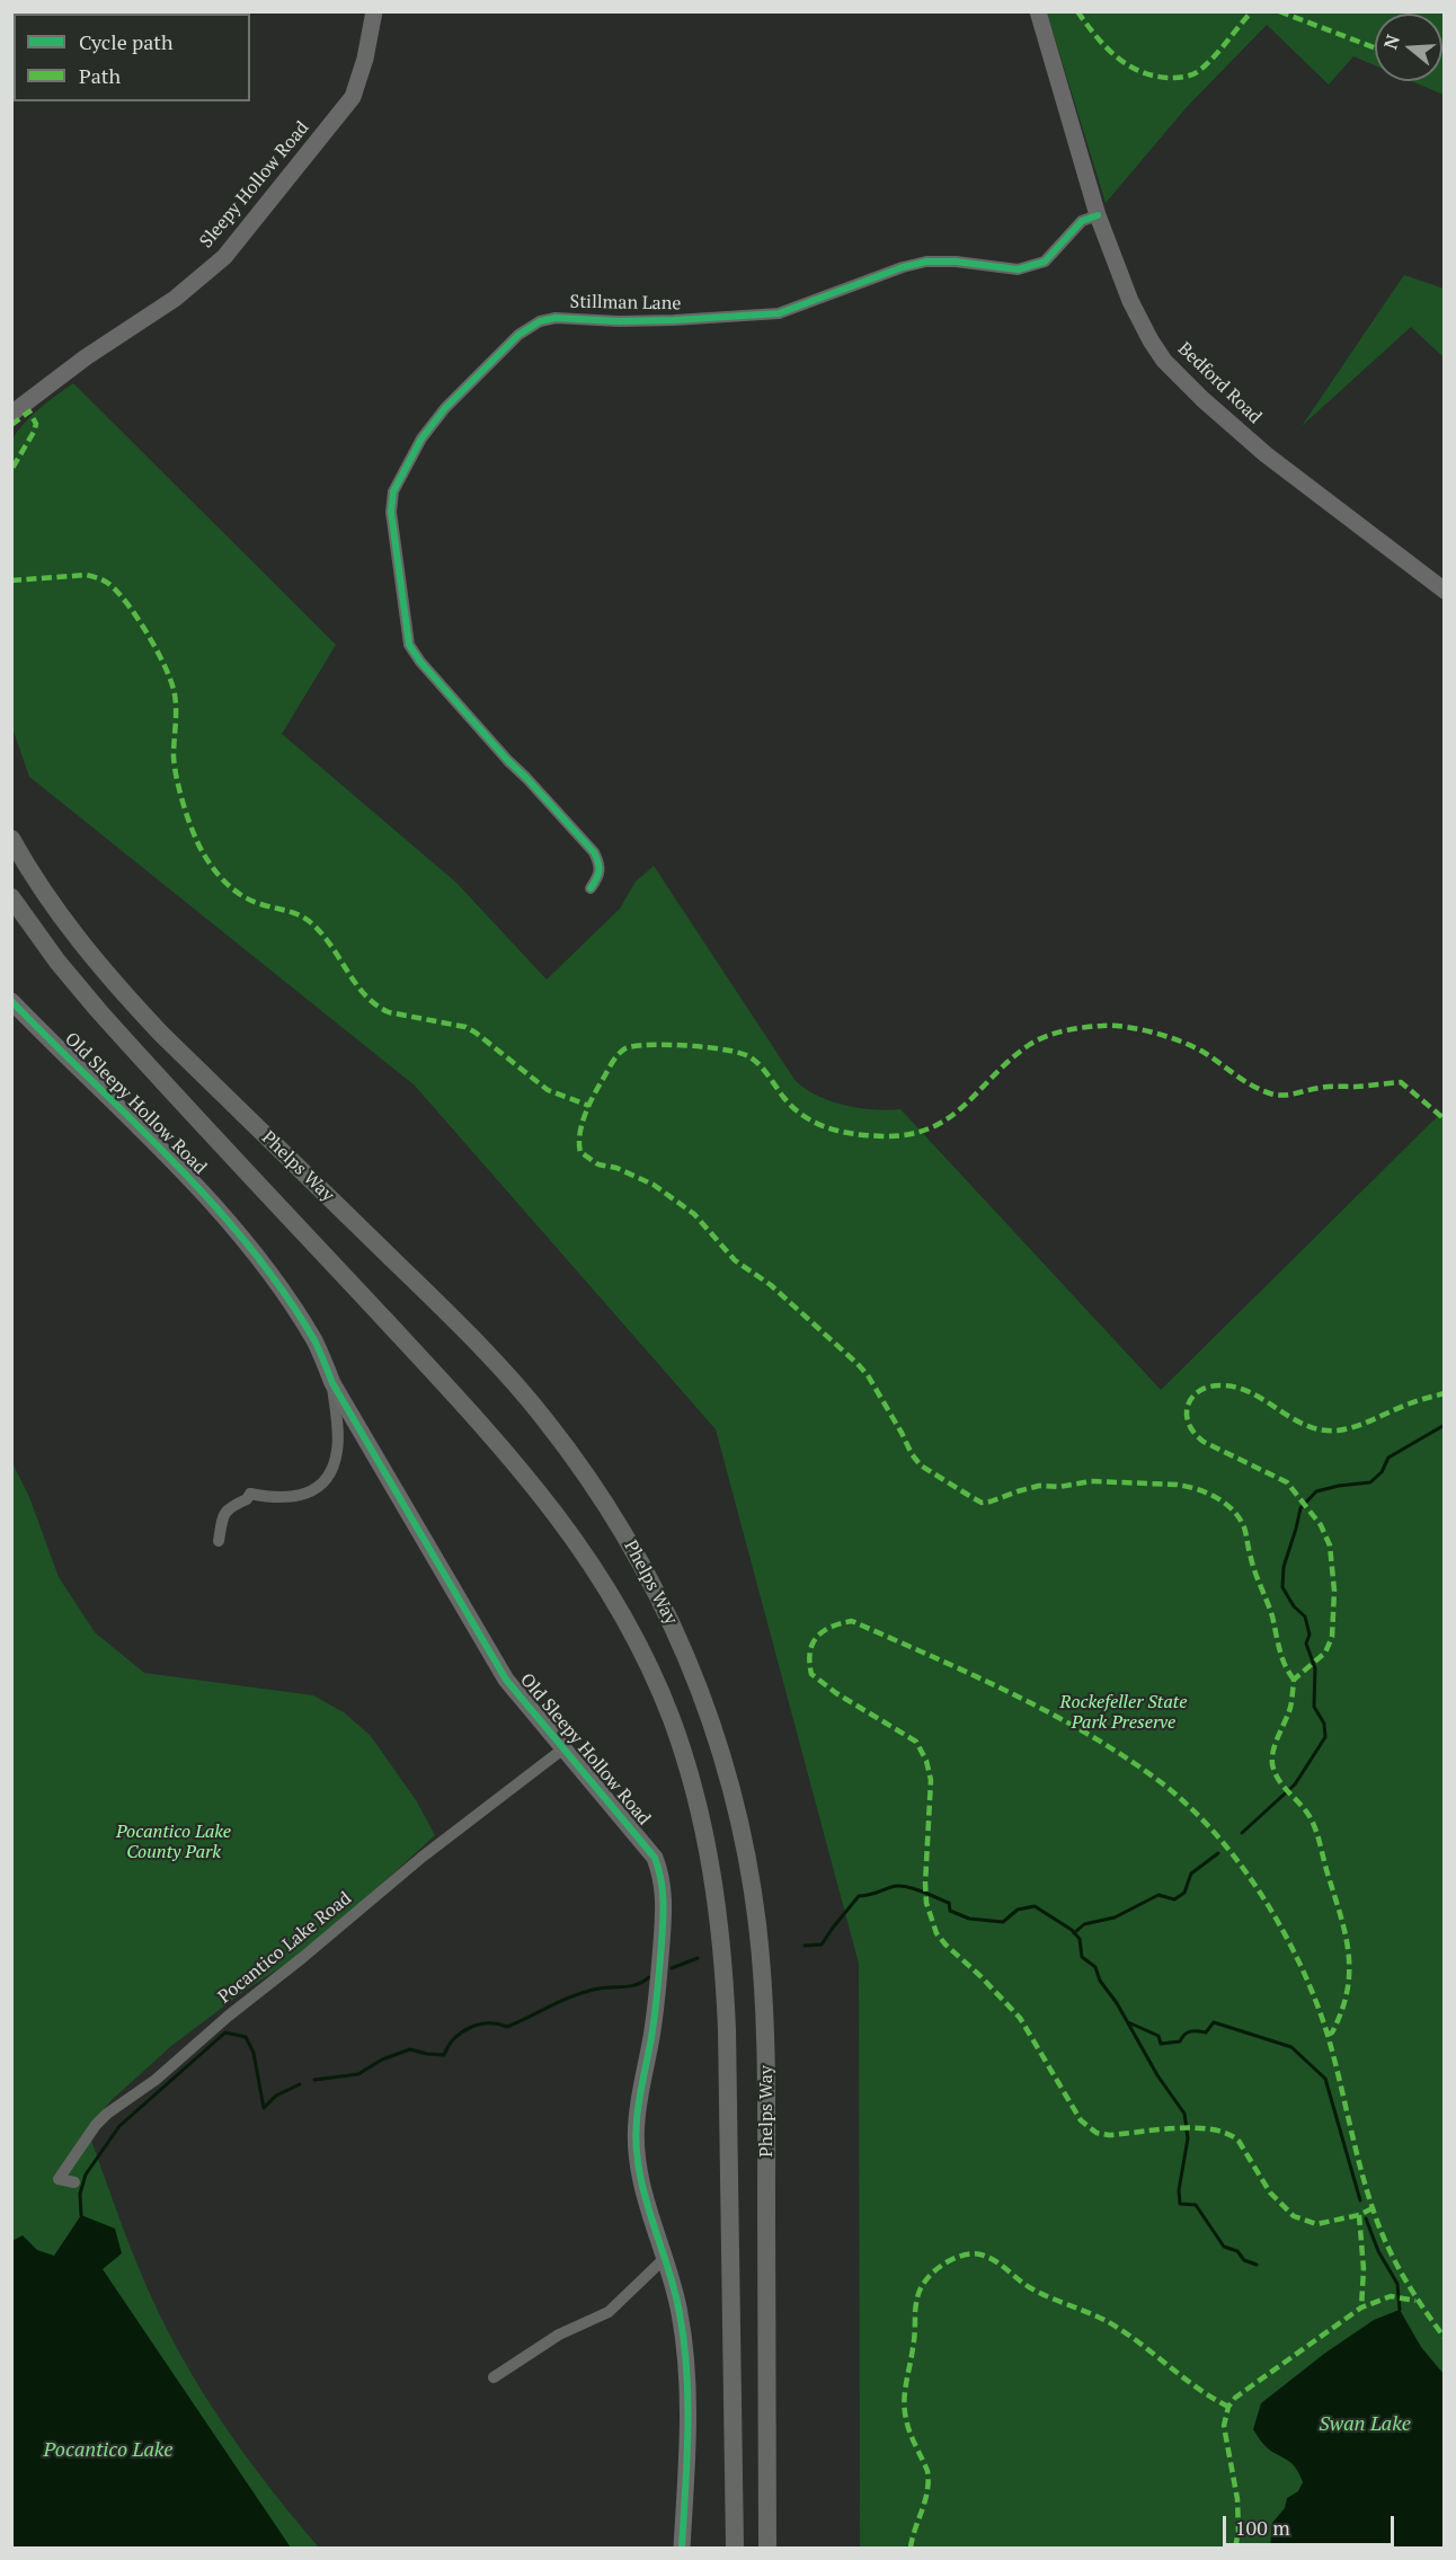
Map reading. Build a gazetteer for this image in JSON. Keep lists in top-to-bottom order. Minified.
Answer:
{"streets":{"main road":["Phelps Way"],"street":["Sleepy Hollow Road","Stillman Lane","Bedford Road","Old Sleepy Hollow Road","Pocantico Lake Road"]},"crossings":[["Stillman Lane","Bedford Road"],["Old Sleepy Hollow Road","Pocantico Lake Road"]],"water":["Swan Lake","Pocantico Lake"],"parks":["Rockefeller State Park Preserve","Pocantico Lake County Park"],"legend":["Cycle path","Path"],"scale_bar":"100 m","north":"left"}
